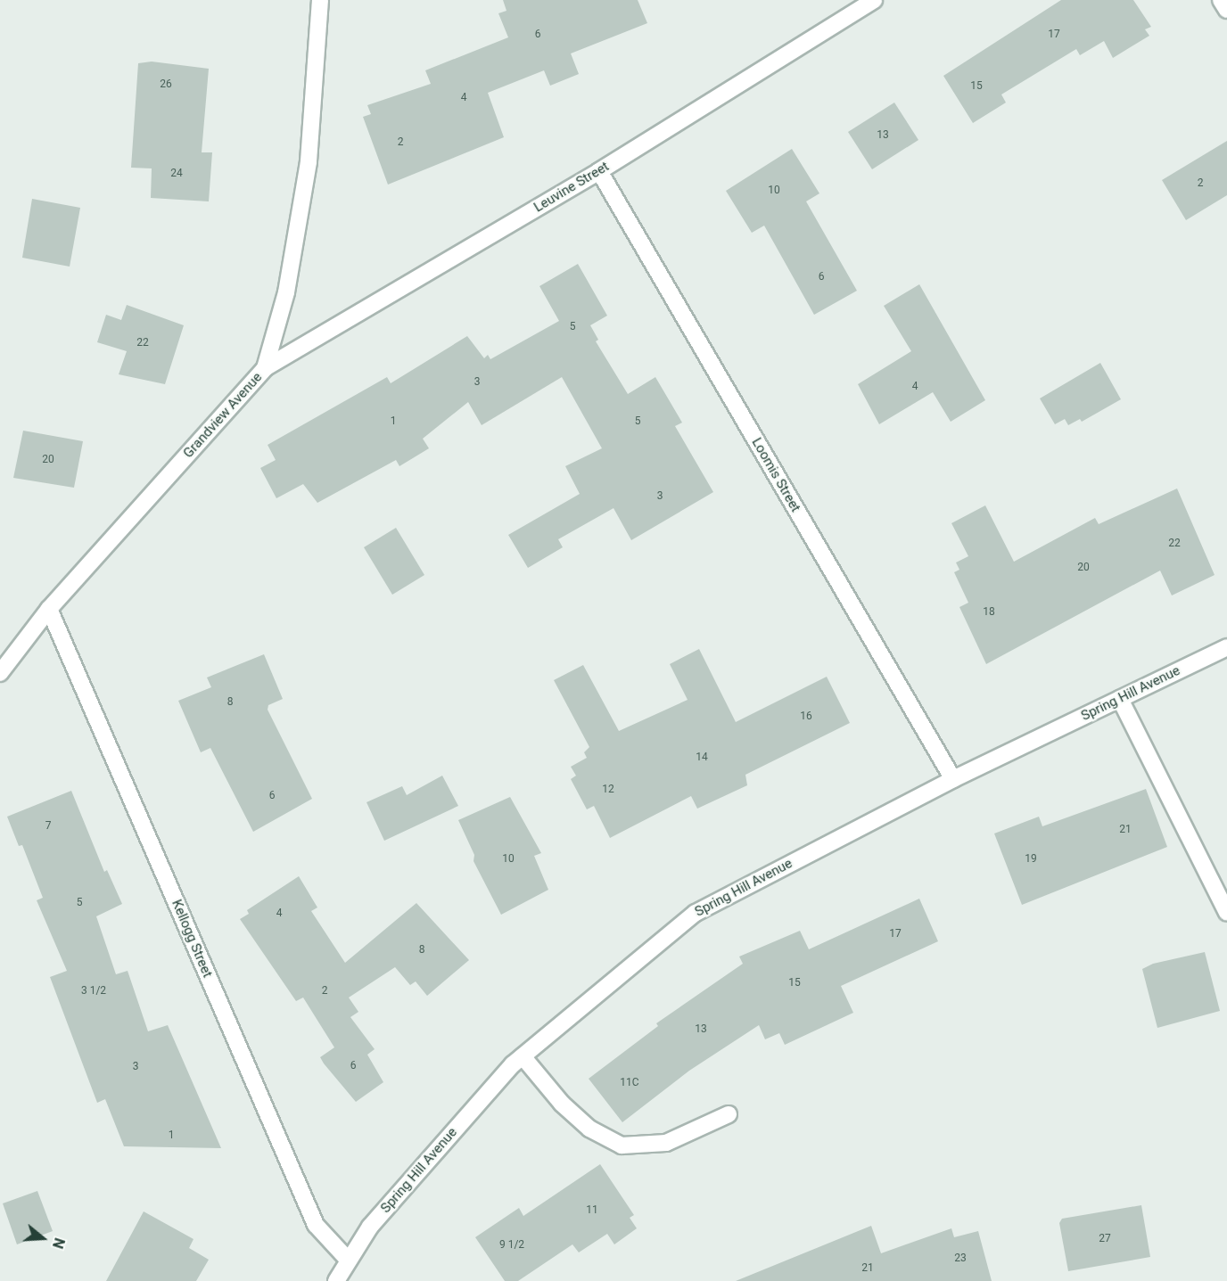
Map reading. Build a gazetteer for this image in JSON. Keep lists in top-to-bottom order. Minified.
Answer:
{"streets":{"street":["Leuvine Street","Grandview Avenue","Loomis Street","Spring Hill Avenue","Kellogg Street"]},"crossings":[["Leuvine Street","Grandview Avenue"],["Leuvine Street","Loomis Street"],["Grandview Avenue","Kellogg Street"],["Loomis Street","Spring Hill Avenue"],["Spring Hill Avenue","Kellogg Street"]],"house_numbers":["6","17","26","15","4","13","2","24","2","10","6","5","22","3","4","1","5","20","3","22","20","18","8","16","14","12","6","7","21","10","19","5","4","17","8","15","3 1/2","2","13","6","3","11C","1","11","27","9 1/2","23","21"],"north":"right"}
